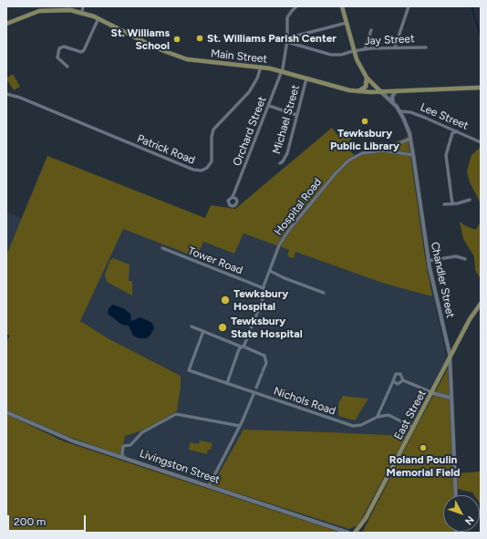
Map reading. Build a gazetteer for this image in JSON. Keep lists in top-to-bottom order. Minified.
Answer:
{"streets":{"main road":["Main Street","Chandler Street","East Street"],"street":["Jay Street","Lee Street","Michael Street","Orchard Street","Patrick Road","Hospital Road","Tower Road","Nichols Road","Livingston Street"]},"crossings":[["Jay Street","Orchard Street"],["Jay Street","Chandler Street"],["Main Street","Michael Street"],["Main Street","Orchard Street"],["Main Street","Patrick Road"],["Main Street","Chandler Street"],["Lee Street","Chandler Street"],["Hospital Road","Tower Road"],["Hospital Road","Chandler Street"],["Hospital Road","Nichols Road"],["Chandler Street","East Street"],["Nichols Road","East Street"]],"places":["St. Williams Parish Center","St. Williams School","Tewksbury Public Library","Tewksbury Hospital","Tewksbury State Hospital","Roland Poulin Memorial Field"],"scale_bar":"200 m","north":"bottom right"}
